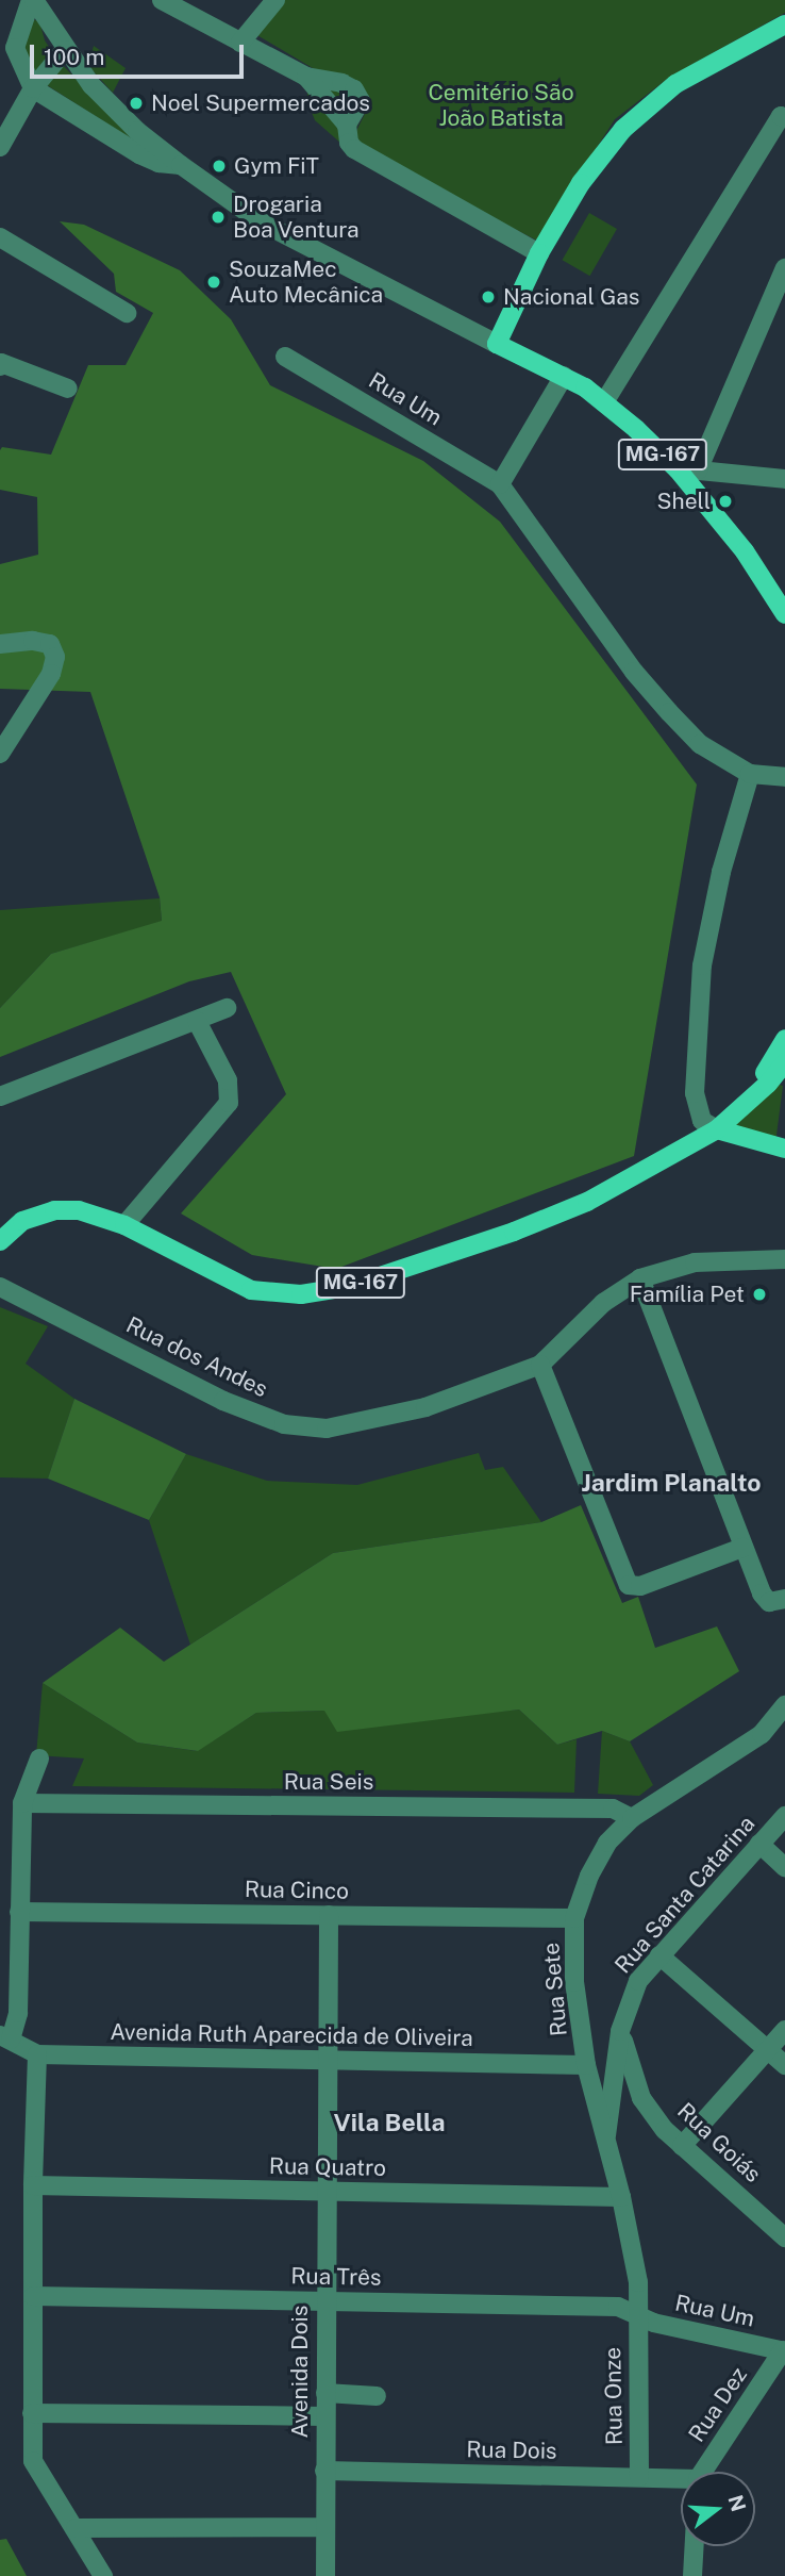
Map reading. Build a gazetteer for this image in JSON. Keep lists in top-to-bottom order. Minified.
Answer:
{"streets":{"main road":["MG-167"],"street":["Rua Um","Rua dos Andes","Rua Seis","Rua Cinco","Rua Santa Catarina","Rua Sete","Avenida Ruth Aparecida de Oliveira","Rua Goiás","Rua Quatro","Rua Três","Avenida Dois","Rua Onze","Rua Dez","Rua Dois"]},"crossings":[["Rua Um","Rua Sete"],["Rua Um","Rua Três"],["Rua Um","Rua Onze"],["Rua Um","Rua Dez"],["Rua Seis","Rua Sete"],["Rua Cinco","Rua Sete"],["Rua Cinco","Avenida Dois"],["Rua Santa Catarina","Rua Sete"],["Rua Santa Catarina","Rua Goiás"],["Rua Sete","Avenida Ruth Aparecida de Oliveira"],["Rua Sete","Rua Quatro"],["Rua Sete","Rua Três"],["Rua Sete","Rua Onze"],["Avenida Ruth Aparecida de Oliveira","Avenida Dois"],["Rua Quatro","Avenida Dois"],["Rua Três","Avenida Dois"],["Rua Três","Rua Onze"],["Avenida Dois","Rua Dois"],["Rua Onze","Rua Dois"]],"districts":["Jardim Planalto","Vila Bella"],"parks":["Cemitério São João Batista"],"places":["Noel Supermercados","Gym FiT","Drogaria Boa Ventura","SouzaMec Auto Mecânica","Nacional Gas","Shell","Família Pet"],"scale_bar":"100 m","north":"right"}
